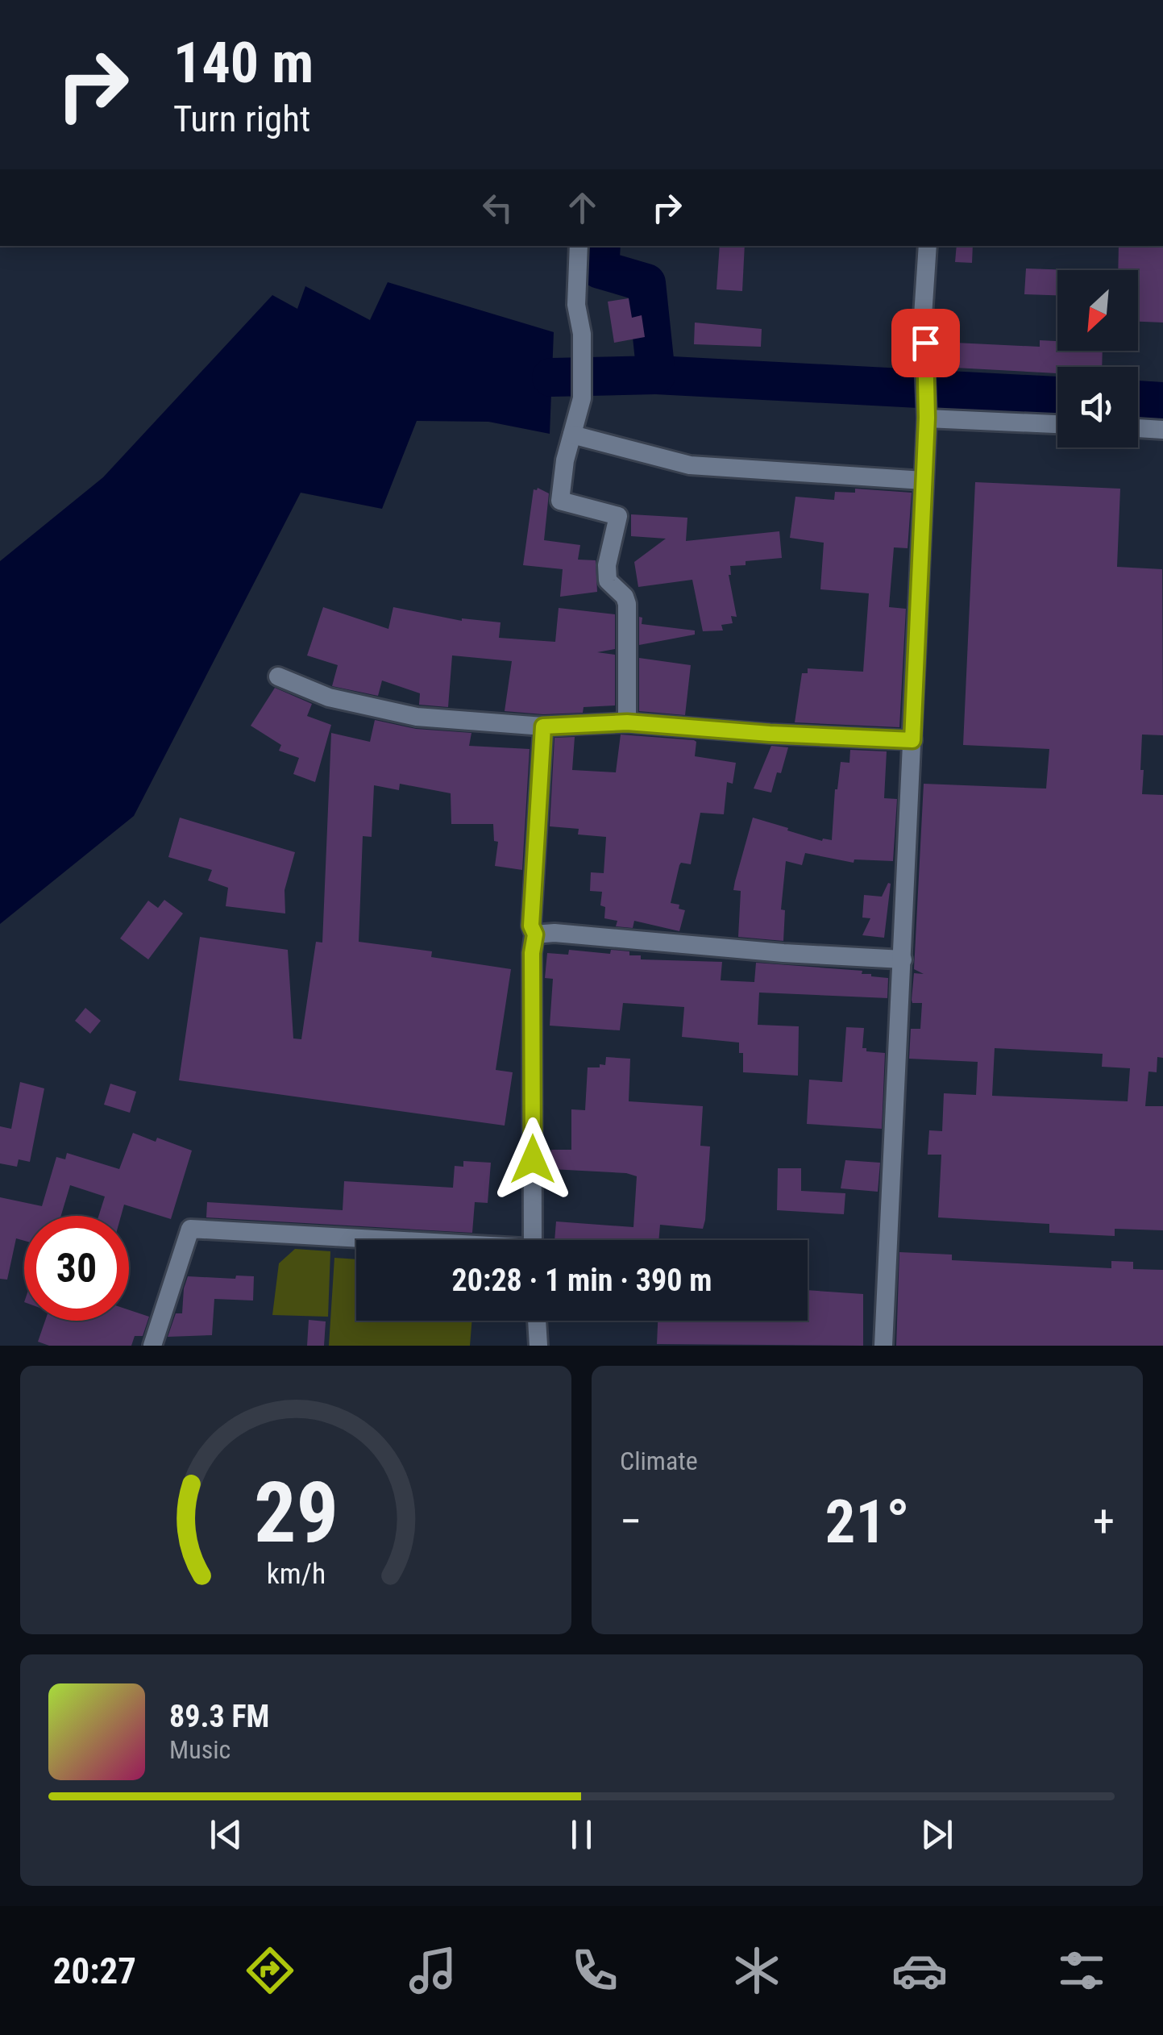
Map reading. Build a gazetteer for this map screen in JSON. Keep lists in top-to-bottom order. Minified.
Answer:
{"north":"bottom left","page":{"turn":["140 m","Turn right"],"limit":"30","trip":"20:28 · 1 min · 390 m","tile":"Climate","heat":["−","21°","+"],"song":["89.3 FM","Music"],"tabs":"20:27","gauge":["29","km/h"]}}
